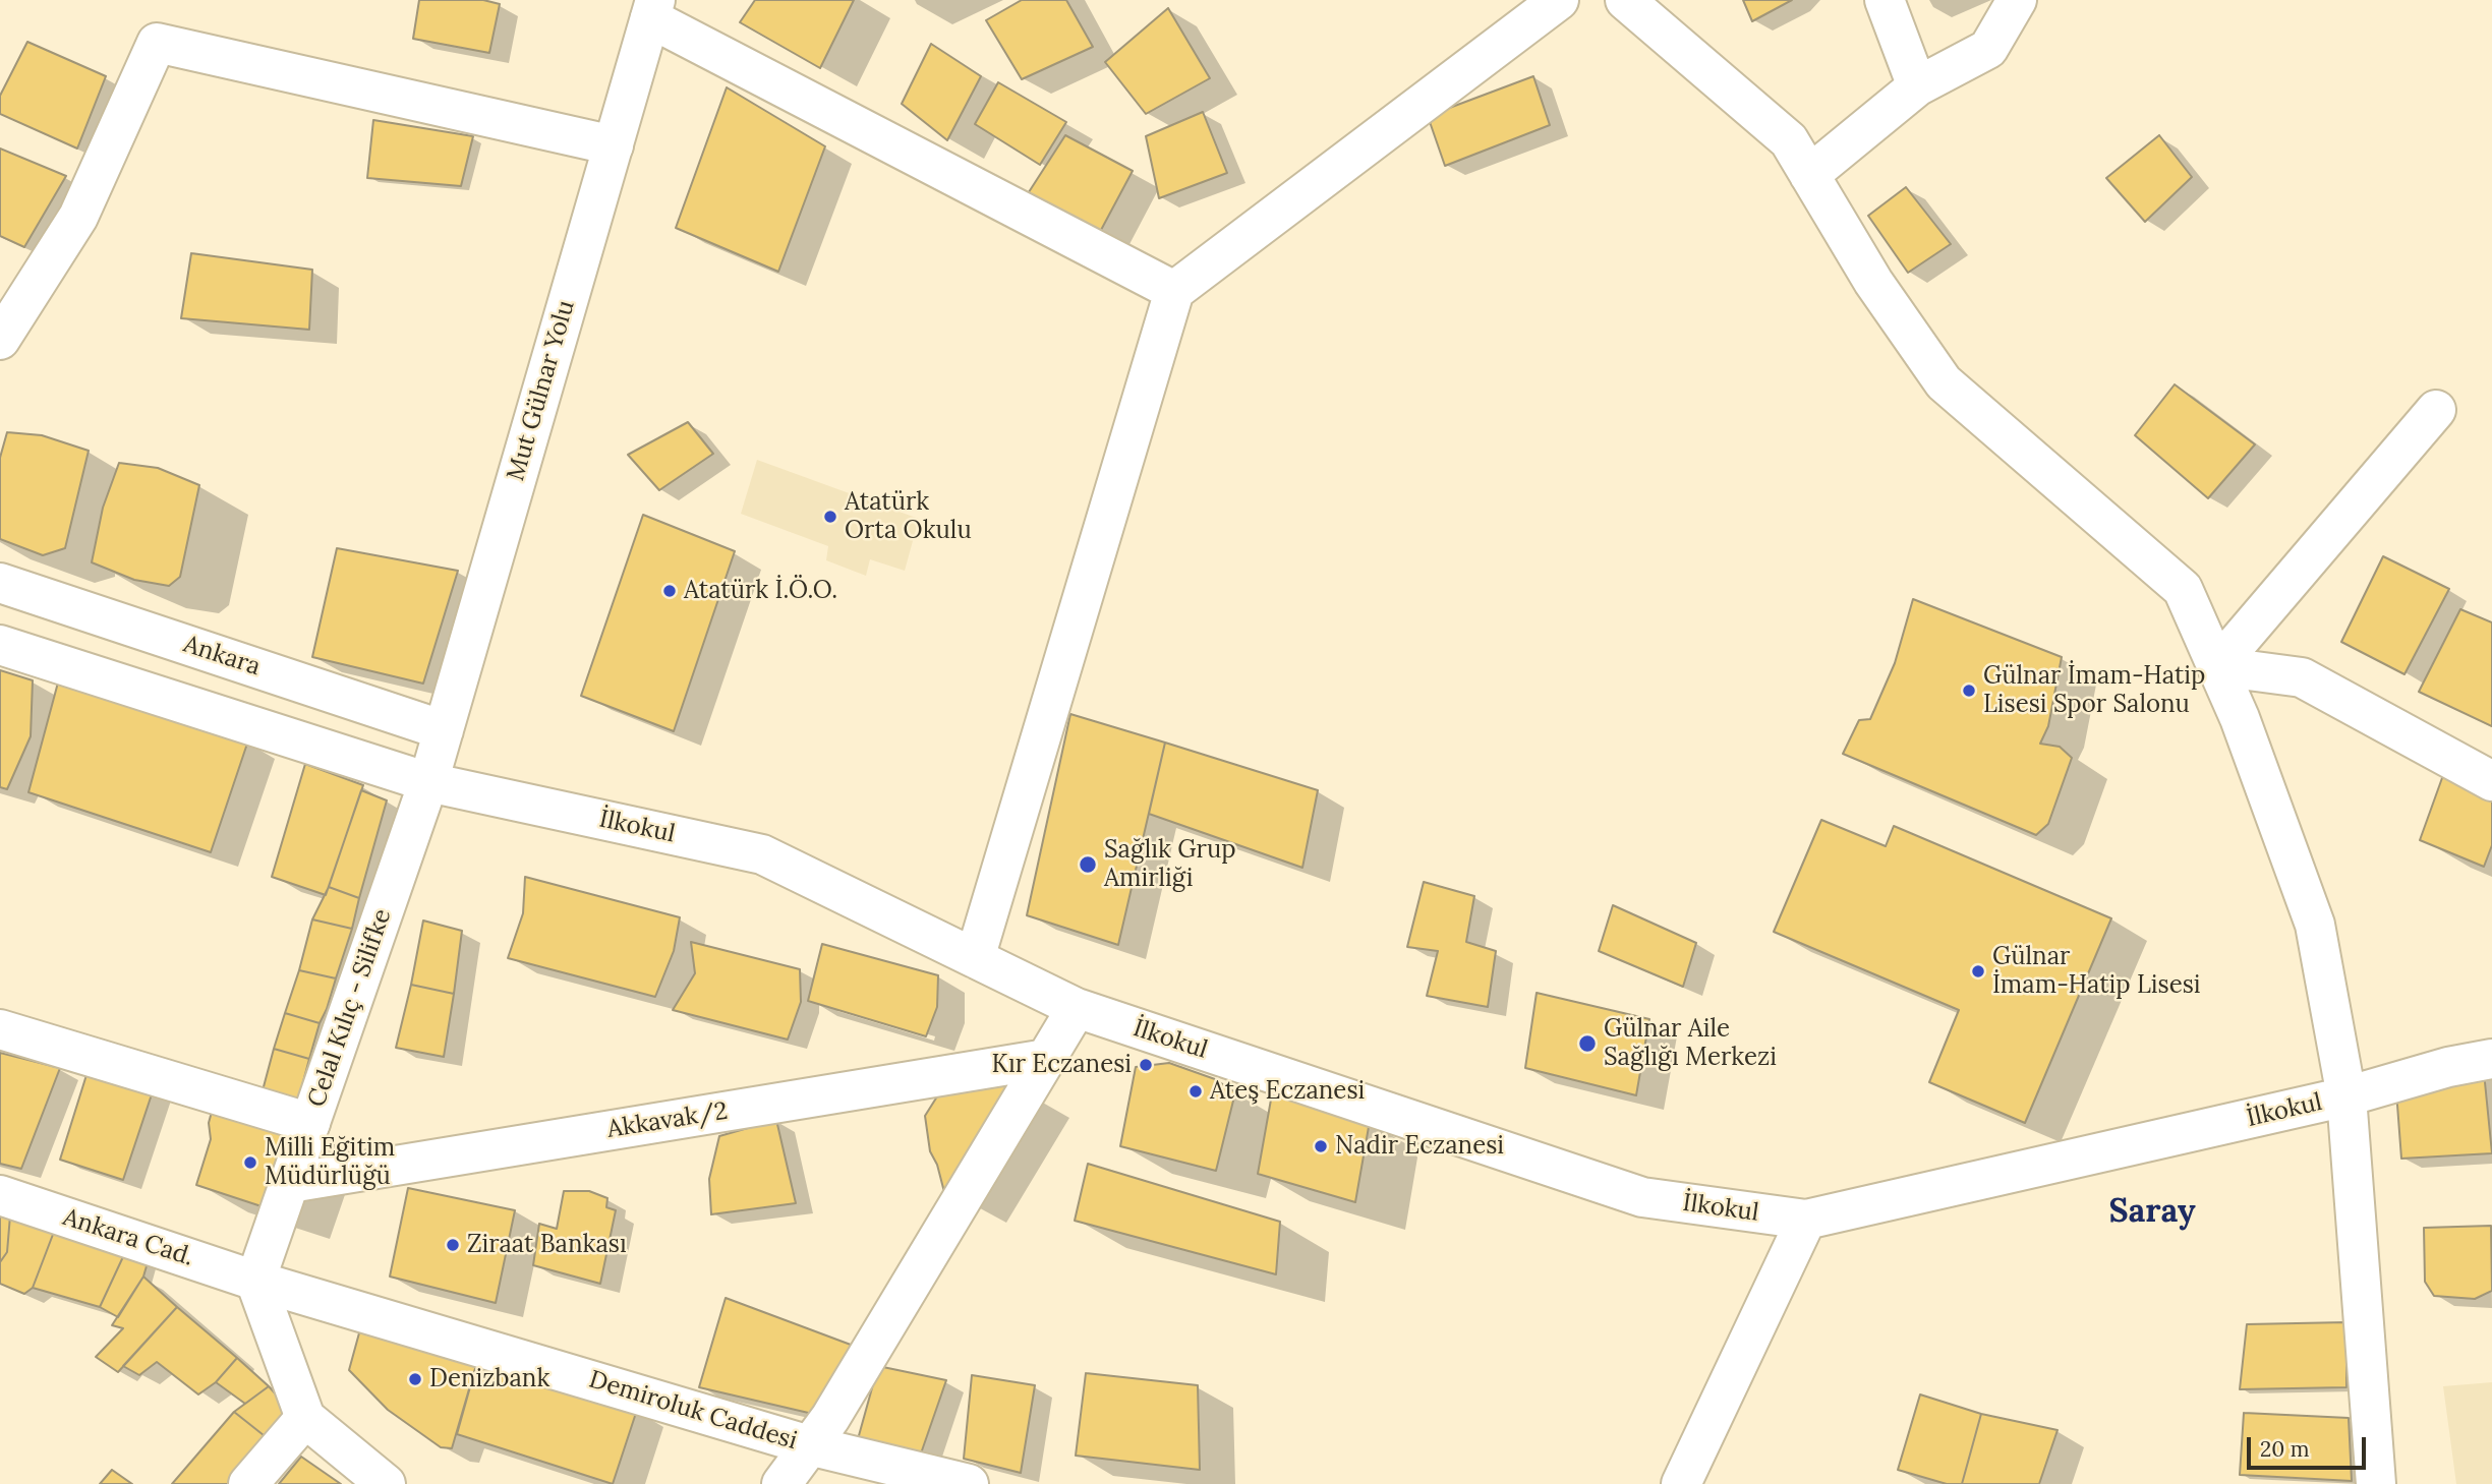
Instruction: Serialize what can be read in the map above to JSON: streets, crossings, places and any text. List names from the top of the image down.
{
  "streets": {
    "street": [
      "Mut Gülnar Yolu",
      "Ankara",
      "İlkokul",
      "Celal Kılıç - Silifke",
      "Akkavak/2",
      "Ankara Cad.",
      "Demiroluk Caddesi"
    ]
  },
  "crossings": [
    ["Mut Gülnar Yolu", "Ankara"],
    ["Mut Gülnar Yolu", "İlkokul"],
    ["Mut Gülnar Yolu", "Celal Kılıç - Silifke"],
    ["İlkokul", "Celal Kılıç - Silifke"],
    ["Celal Kılıç - Silifke", "Akkavak/2"],
    ["Celal Kılıç - Silifke", "Ankara Cad."],
    ["Celal Kılıç - Silifke", "Demiroluk Caddesi"],
    ["Ankara Cad.", "Demiroluk Caddesi"]
  ],
  "districts": ["Saray"],
  "places": [
    "Atatürk Orta Okulu",
    "Atatürk İ.Ö.O.",
    "Gülnar İmam-Hatip Lisesi Spor Salonu",
    "Sağlık Grup Amirliği",
    "Gülnar İmam-Hatip Lisesi",
    "Gülnar Aile Sağlığı Merkezi",
    "Kır Eczanesi",
    "Ateş Eczanesi",
    "Nadir Eczanesi",
    "Milli Eğitim Müdürlüğü",
    "Ziraat Bankası",
    "Denizbank"
  ],
  "scale_bar": "20 m"
}
